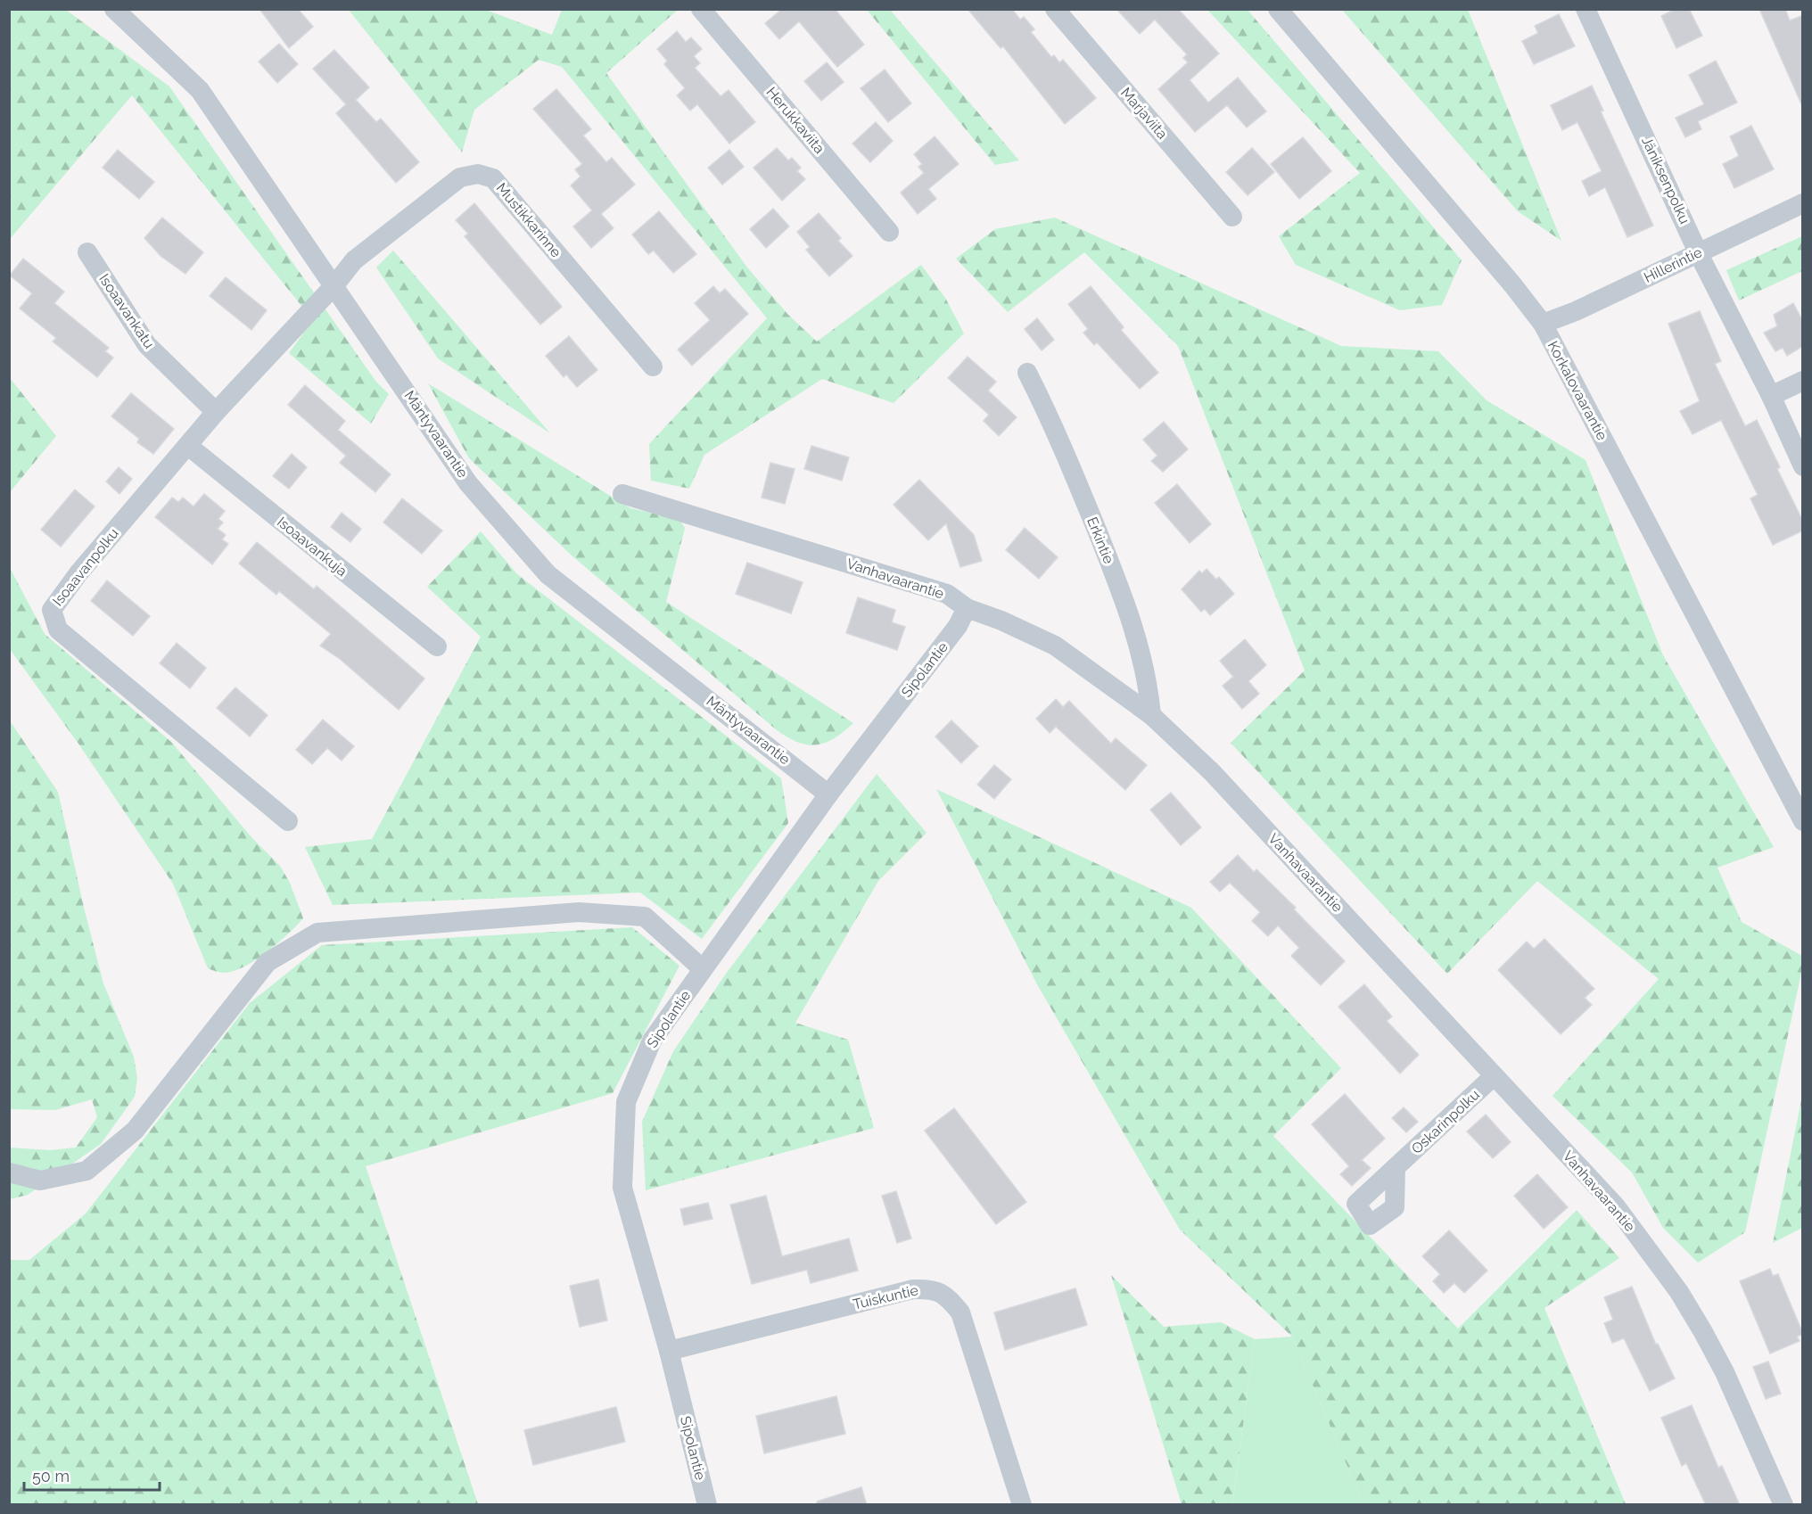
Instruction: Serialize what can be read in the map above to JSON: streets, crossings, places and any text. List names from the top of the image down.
{
  "streets": {
    "street": [
      "Marjaviita",
      "Herukkaviita",
      "Jäniksenpolku",
      "Mustikkarinne",
      "Hillerintie",
      "Isoaavankatu",
      "Korkalovaarantie",
      "Mäntyvaarantie",
      "Erkintie",
      "Isoaavankuja",
      "Isoaavanpolku",
      "Vanhavaarantie",
      "Sipolantie",
      "Oskarinpolku",
      "Tuiskuntie"
    ]
  },
  "crossings": [
    ["Jäniksenpolku", "Hillerintie"],
    ["Mustikkarinne", "Mäntyvaarantie"],
    ["Mustikkarinne", "Isoaavanpolku"],
    ["Hillerintie", "Korkalovaarantie"],
    ["Isoaavankatu", "Isoaavanpolku"],
    ["Mäntyvaarantie", "Isoaavanpolku"],
    ["Mäntyvaarantie", "Sipolantie"],
    ["Erkintie", "Vanhavaarantie"],
    ["Isoaavankuja", "Isoaavanpolku"],
    ["Vanhavaarantie", "Sipolantie"],
    ["Vanhavaarantie", "Oskarinpolku"],
    ["Sipolantie", "Tuiskuntie"]
  ],
  "scale_bar": "50 m"
}
